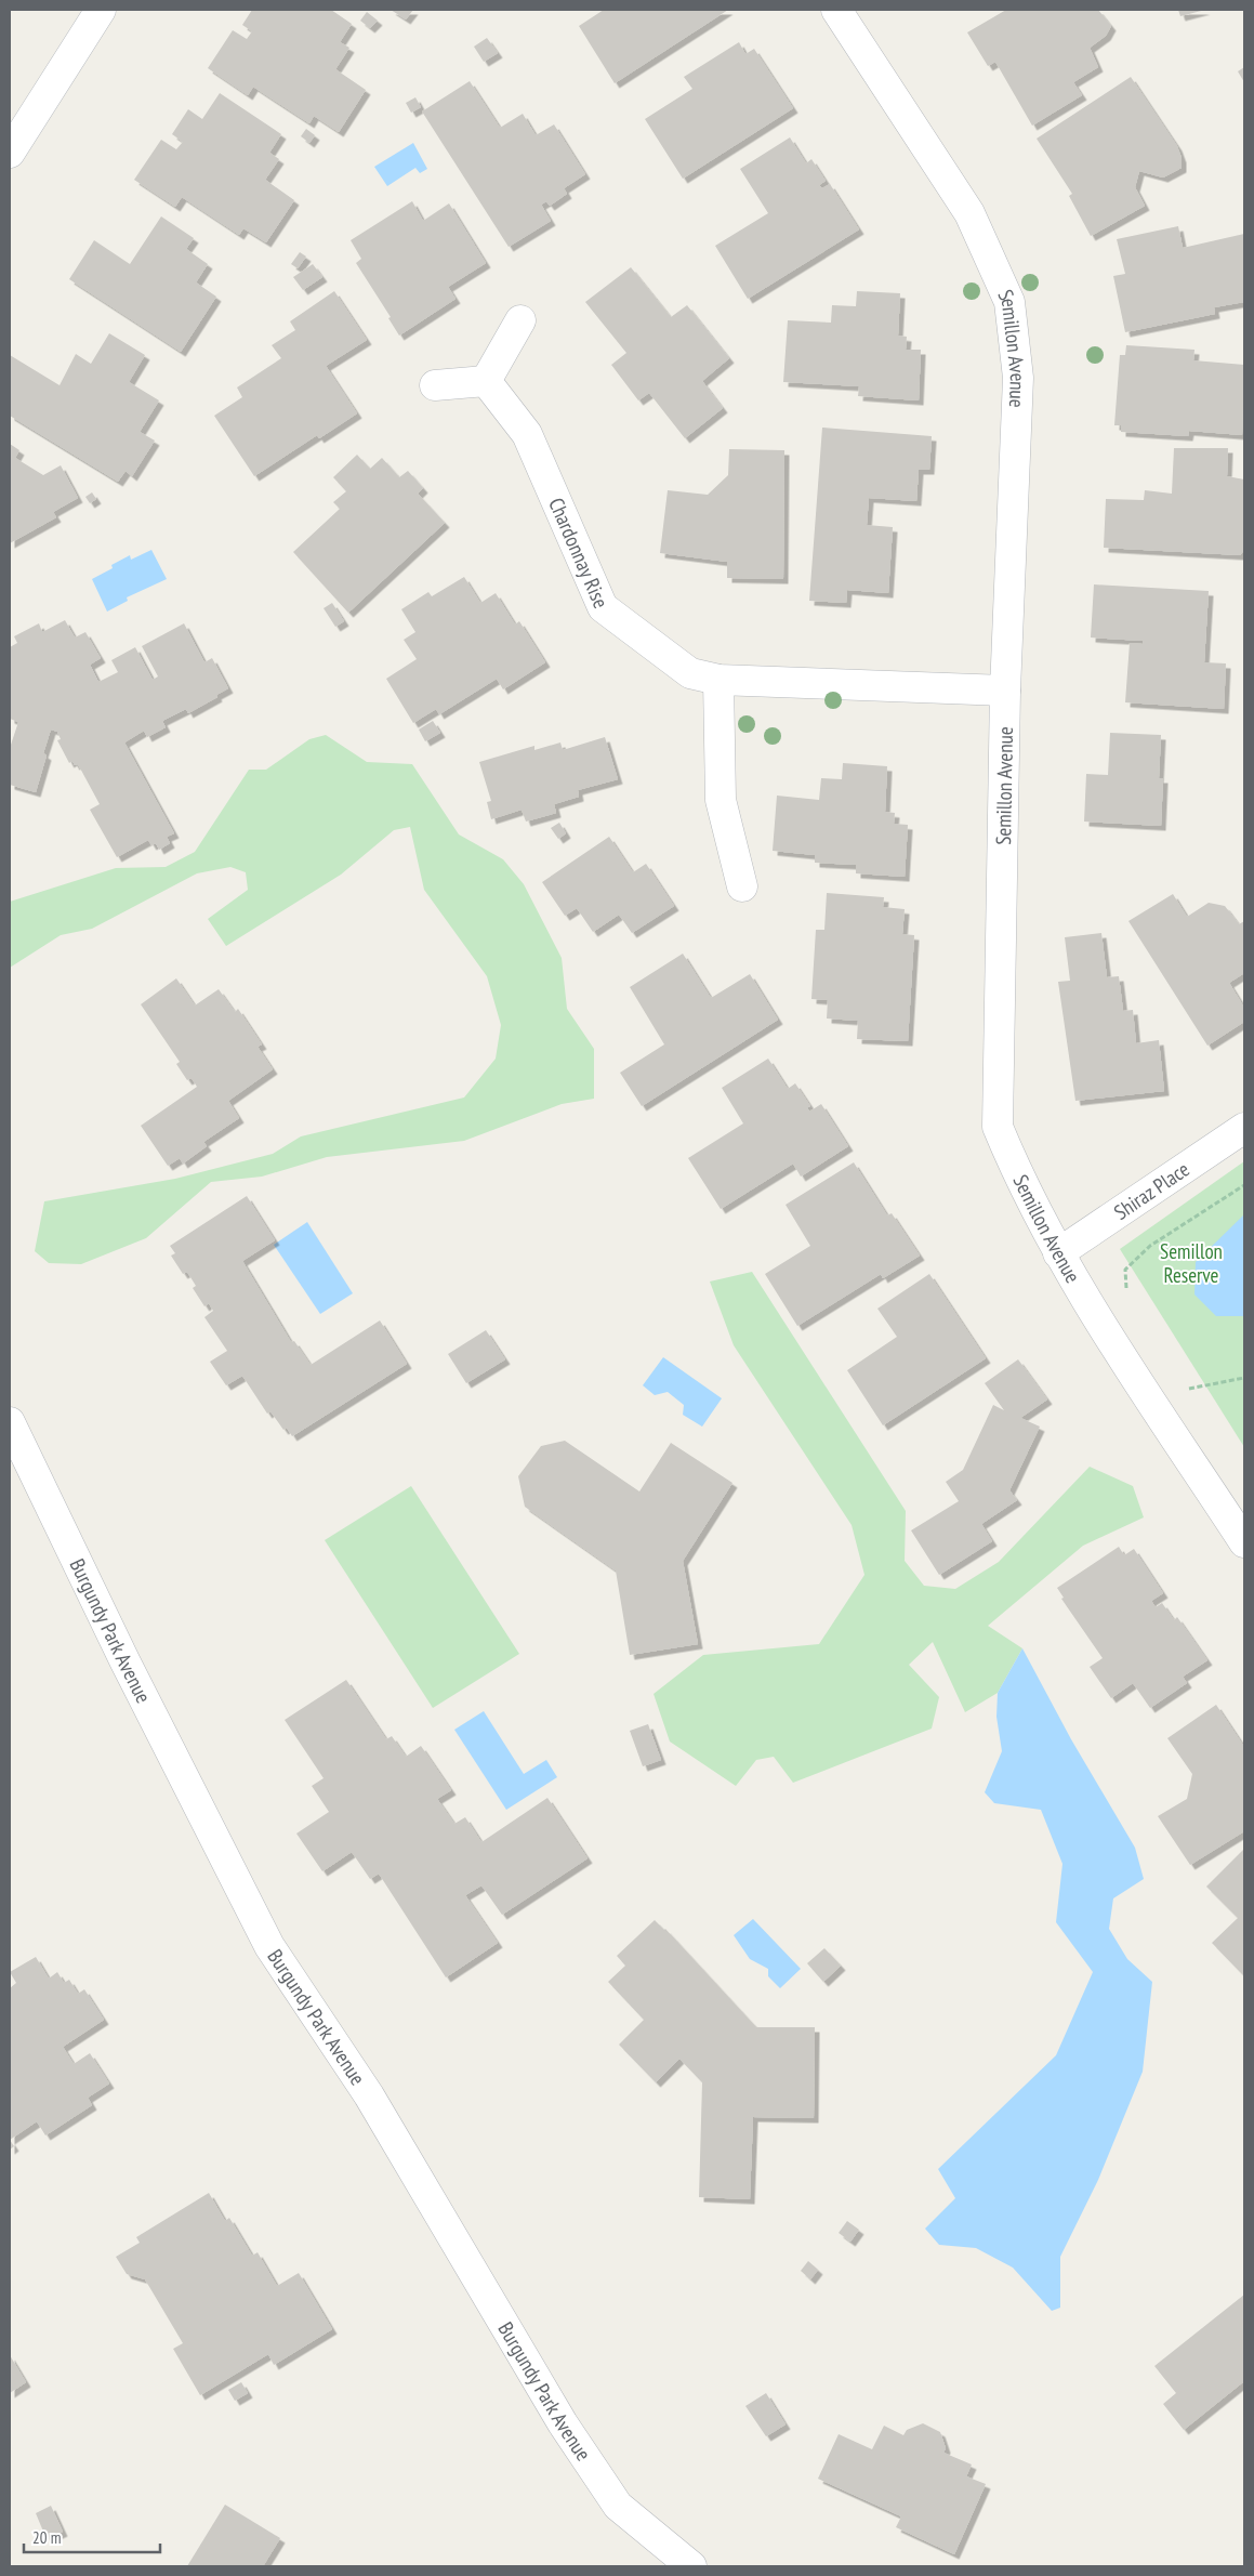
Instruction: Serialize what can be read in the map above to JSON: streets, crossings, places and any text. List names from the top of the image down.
{
  "streets": {
    "street": [
      "Semillon Avenue",
      "Chardonnay Rise",
      "Shiraz Place",
      "Burgundy Park Avenue"
    ]
  },
  "crossings": [
    ["Semillon Avenue", "Chardonnay Rise"],
    ["Semillon Avenue", "Shiraz Place"]
  ],
  "parks": ["Semillon Reserve"],
  "scale_bar": "20 m"
}
